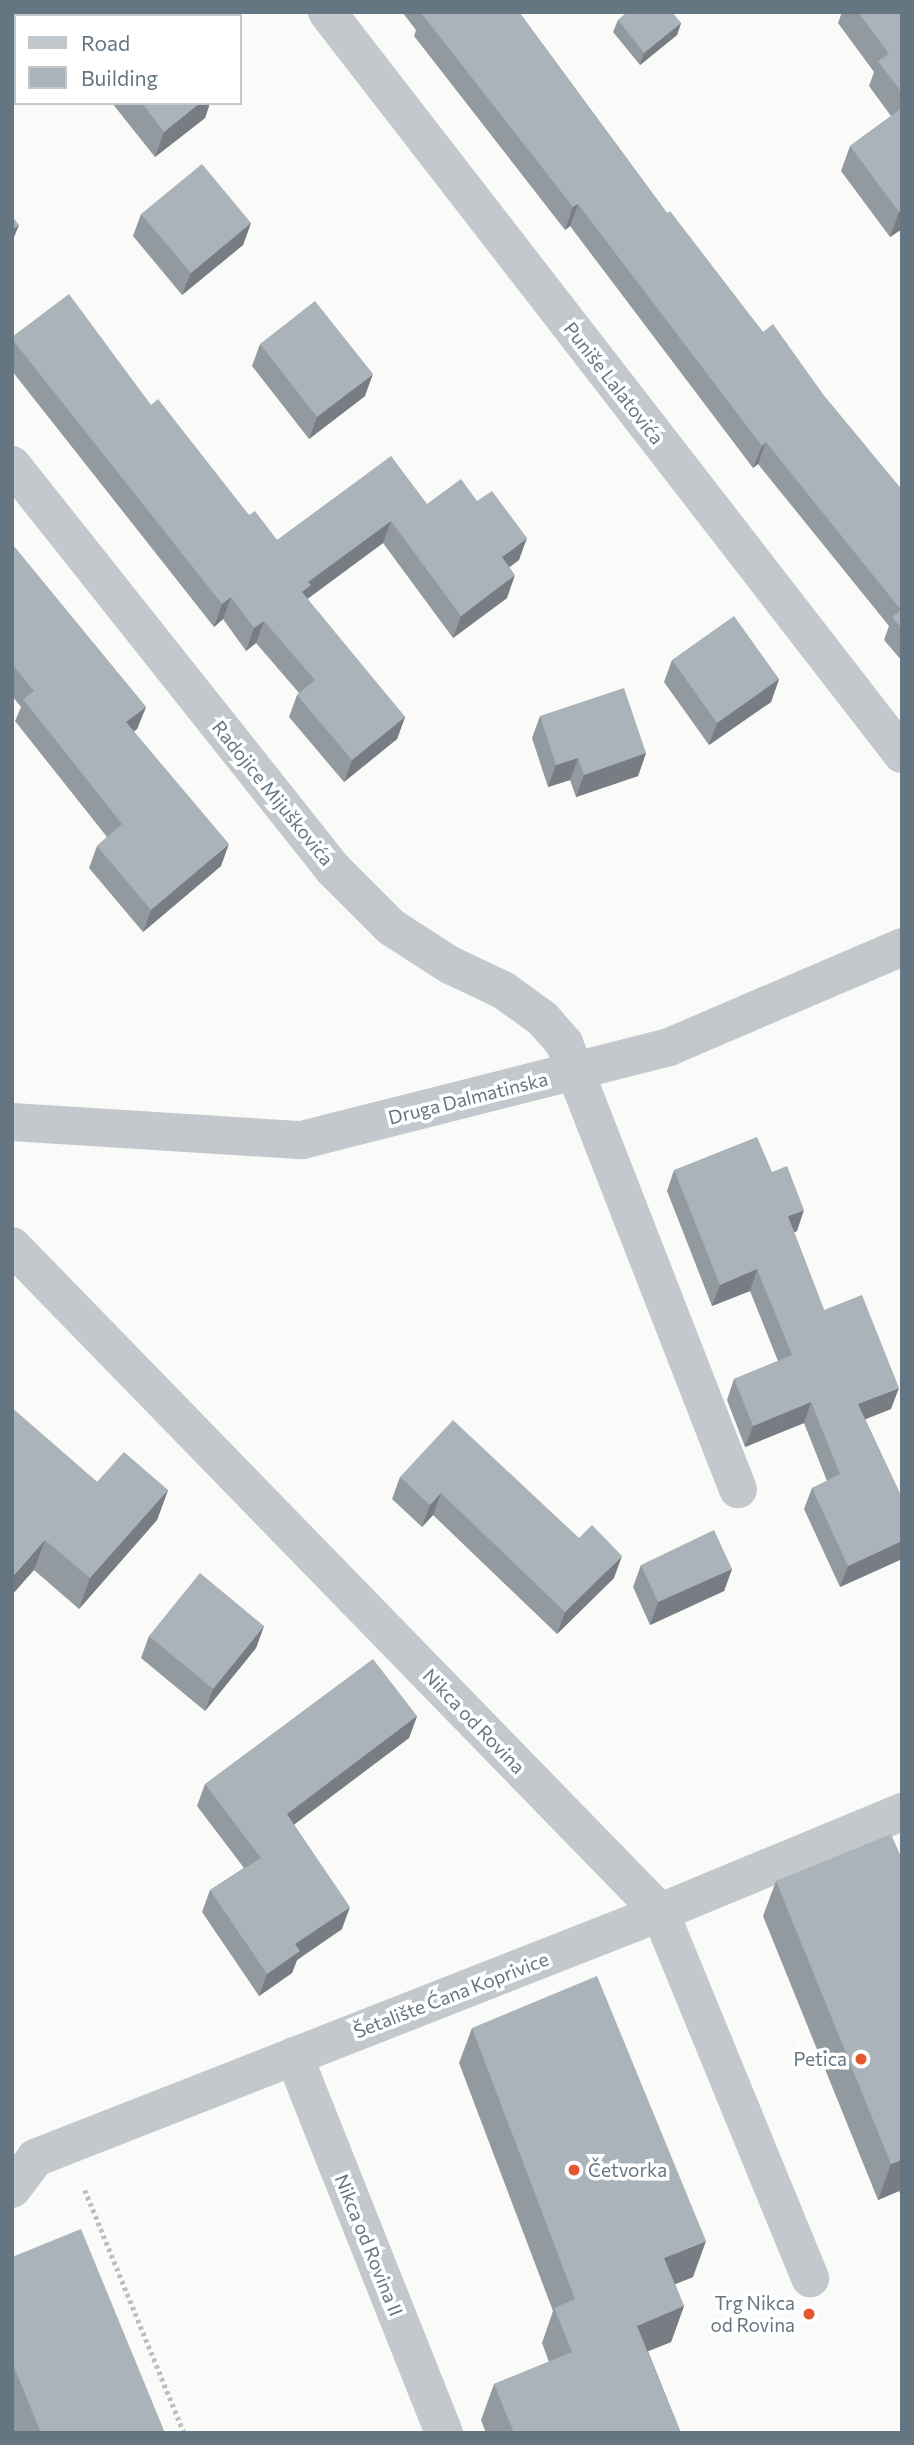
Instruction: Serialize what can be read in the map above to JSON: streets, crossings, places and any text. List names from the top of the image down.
{
  "streets": {
    "street": [
      "Puniše Lalatovića",
      "Radojice Mijuškovića",
      "Druga Dalmatinska",
      "Nikca od Rovina",
      "Šetalište Ćana Koprivice",
      "Nikca od Rovina II"
    ]
  },
  "crossings": [
    ["Radojice Mijuškovića", "Druga Dalmatinska"],
    ["Nikca od Rovina", "Šetalište Ćana Koprivice"],
    ["Šetalište Ćana Koprivice", "Nikca od Rovina II"]
  ],
  "places": ["Petica", "Četvorka", "Trg Nikca od Rovina"],
  "legend": ["Road", "Building"]
}
